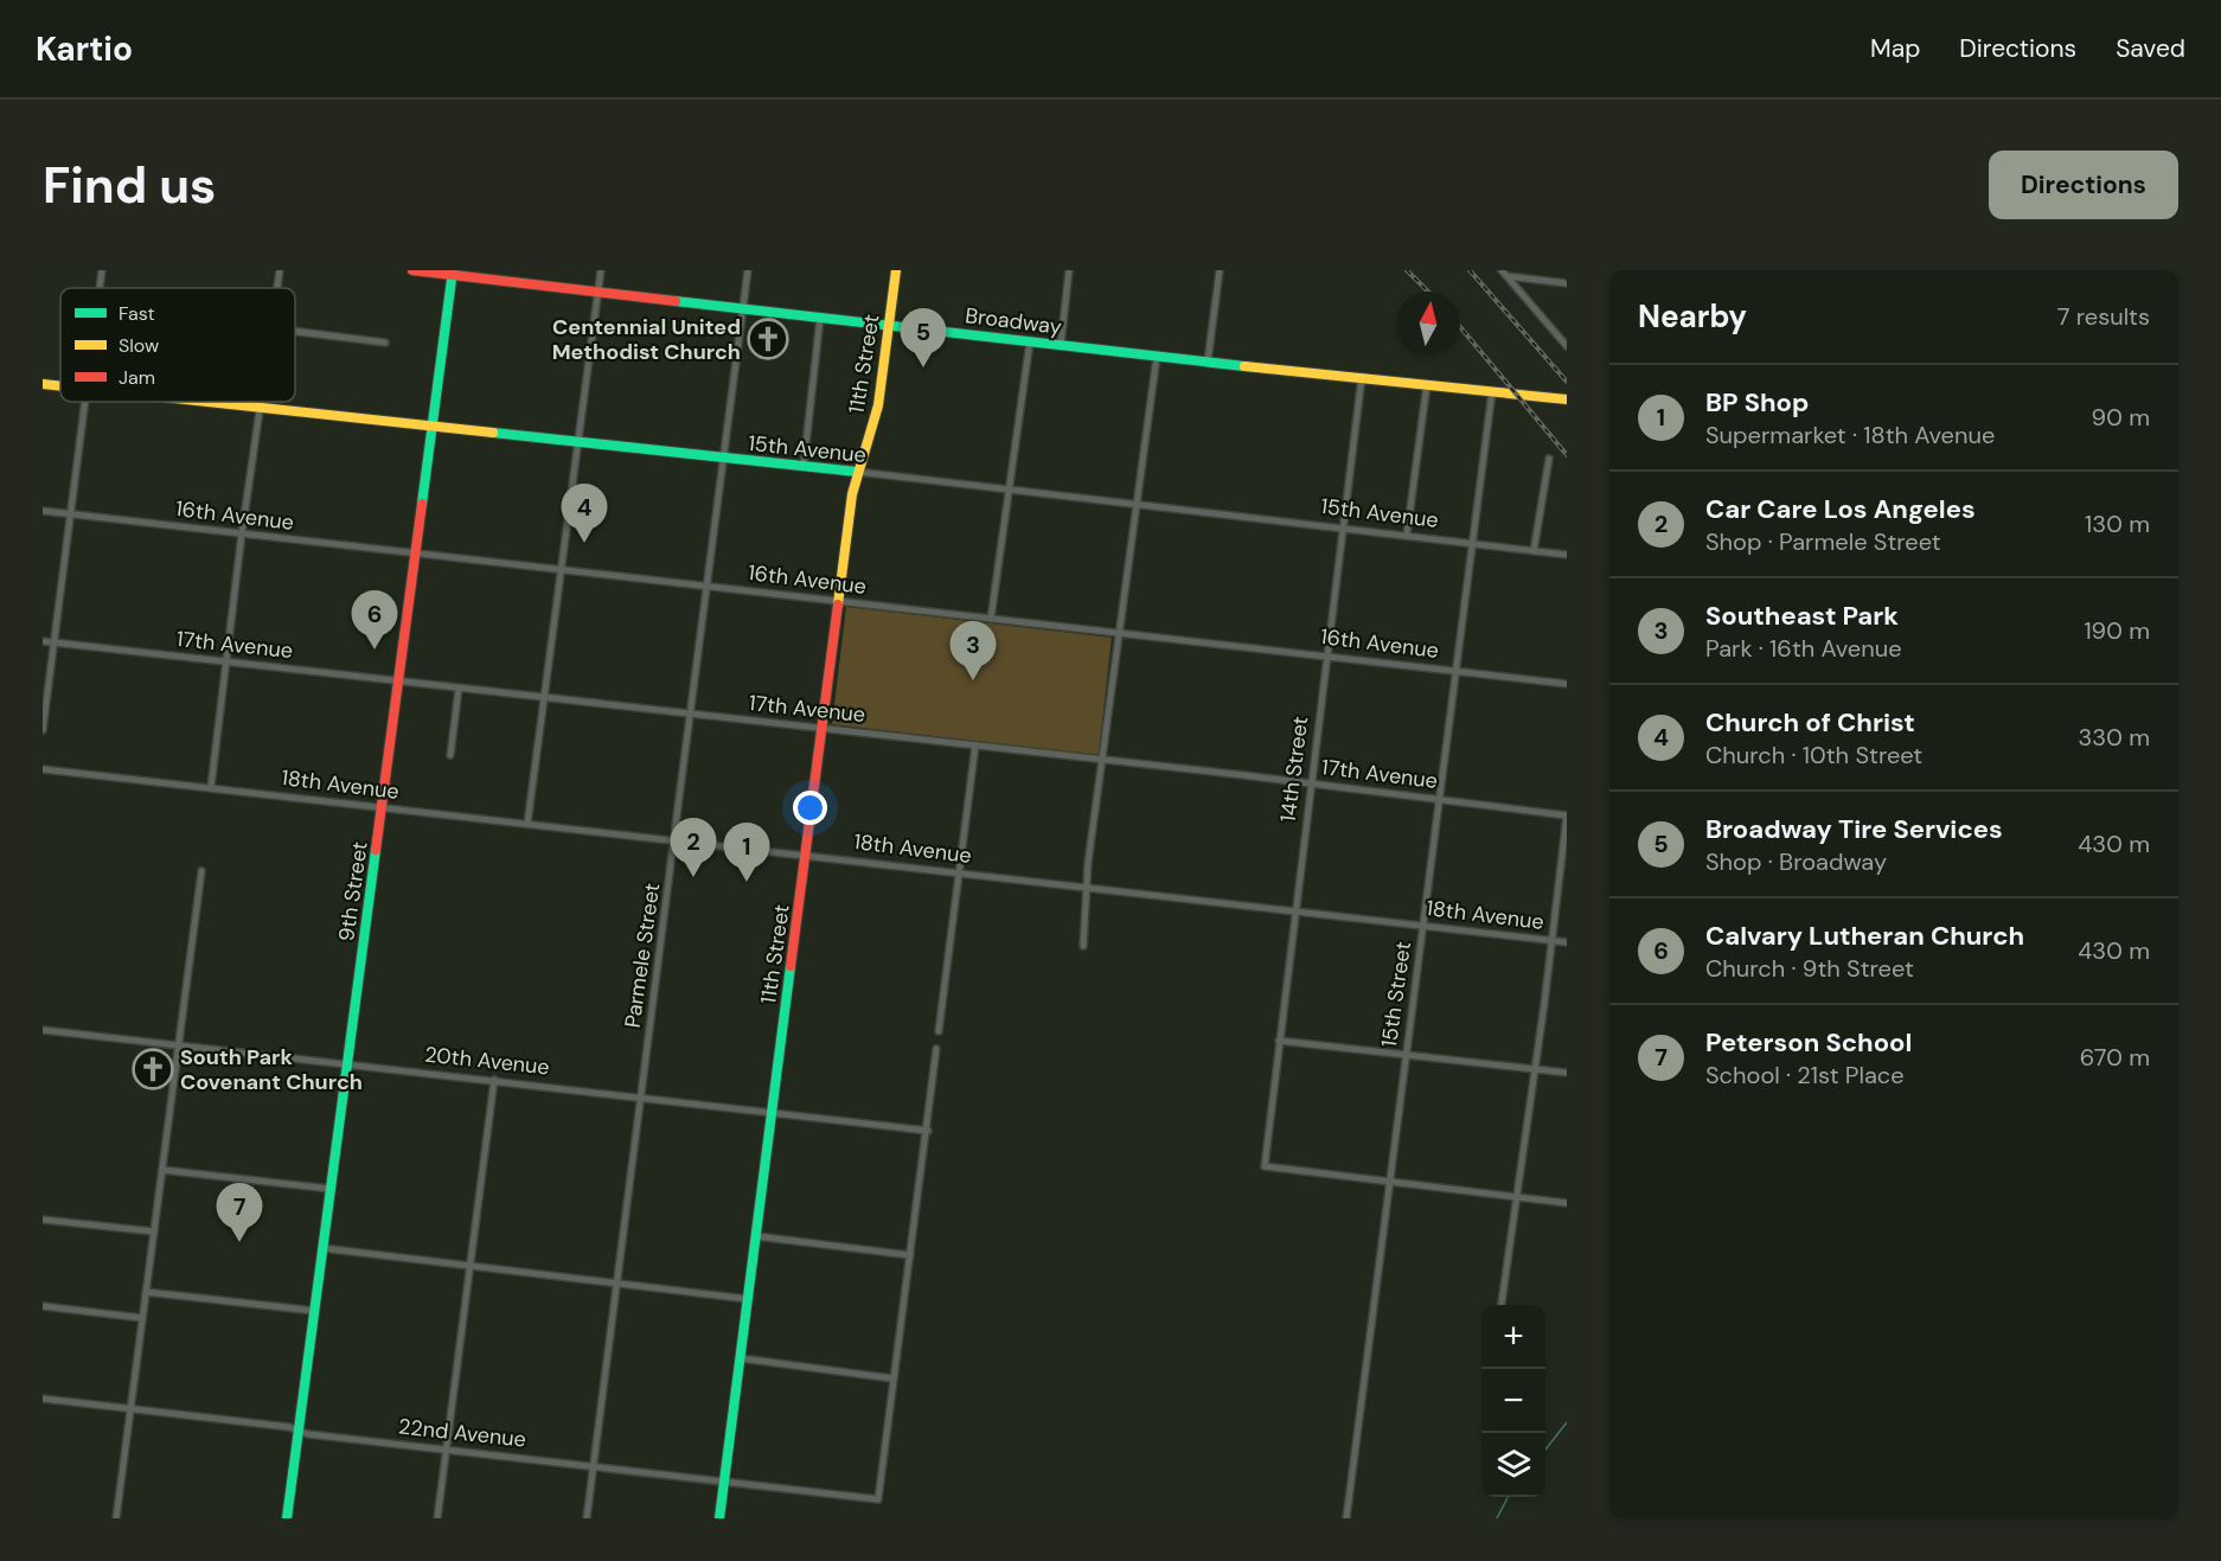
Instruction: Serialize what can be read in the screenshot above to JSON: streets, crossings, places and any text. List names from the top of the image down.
{
  "streets": {
    "main road": [
      "Broadway",
      "11th Street",
      "15th Avenue",
      "9th Street"
    ],
    "street": [
      "16th Avenue",
      "17th Avenue",
      "14th Street",
      "18th Avenue",
      "Parmele Street",
      "15th Street",
      "20th Avenue",
      "22nd Avenue"
    ]
  },
  "crossings": [
    ["Broadway", "11th Street"],
    ["Broadway", "14th Street"],
    ["Broadway", "9th Street"],
    ["Broadway", "Parmele Street"],
    ["Broadway", "15th Street"],
    ["11th Street", "15th Avenue"],
    ["11th Street", "16th Avenue"],
    ["11th Street", "17th Avenue"],
    ["11th Street", "18th Avenue"],
    ["11th Street", "20th Avenue"],
    ["11th Street", "22nd Avenue"],
    ["15th Avenue", "14th Street"],
    ["15th Avenue", "9th Street"],
    ["15th Avenue", "Parmele Street"],
    ["15th Avenue", "15th Street"],
    ["16th Avenue", "14th Street"],
    ["16th Avenue", "9th Street"],
    ["16th Avenue", "Parmele Street"],
    ["16th Avenue", "15th Street"],
    ["17th Avenue", "14th Street"],
    ["17th Avenue", "9th Street"],
    ["17th Avenue", "Parmele Street"],
    ["17th Avenue", "15th Street"],
    ["14th Street", "18th Avenue"],
    ["14th Street", "15th Street"],
    ["18th Avenue", "9th Street"],
    ["18th Avenue", "Parmele Street"],
    ["18th Avenue", "15th Street"],
    ["9th Street", "20th Avenue"],
    ["9th Street", "22nd Avenue"],
    ["Parmele Street", "20th Avenue"],
    ["Parmele Street", "22nd Avenue"]
  ],
  "places": {
    "church": ["Centennial United Methodist Church", "South Park Covenant Church"]
  },
  "legend": ["Fast", "Slow", "Jam"],
  "north": "top",
  "page": {
    "header": "Kartio",
    "nav": ["Map", "Directions", "Saved"],
    "buttons": "Directions",
    "title": "Find us",
    "heading": ["Nearby", "7 results"],
    "pins": [
      "5",
      "4",
      "6",
      "3",
      "2",
      "1",
      "7"
    ],
    "list": [
      {
        "mark": "1",
        "name": "BP Shop",
        "note": "Supermarket · 18th Avenue",
        "value": "90 m"
      },
      {
        "mark": "2",
        "name": "Car Care Los Angeles",
        "note": "Shop · Parmele Street",
        "value": "130 m"
      },
      {
        "mark": "3",
        "name": "Southeast Park",
        "note": "Park · 16th Avenue",
        "value": "190 m"
      },
      {
        "mark": "4",
        "name": "Church of Christ",
        "note": "Church · 10th Street",
        "value": "330 m"
      },
      {
        "mark": "5",
        "name": "Broadway Tire Services",
        "note": "Shop · Broadway",
        "value": "430 m"
      },
      {
        "mark": "6",
        "name": "Calvary Lutheran Church",
        "note": "Church · 9th Street",
        "value": "430 m"
      },
      {
        "mark": "7",
        "name": "Peterson School",
        "note": "School · 21st Place",
        "value": "670 m"
      }
    ],
    "map_buttons": ["+", "−"]
  }
}
